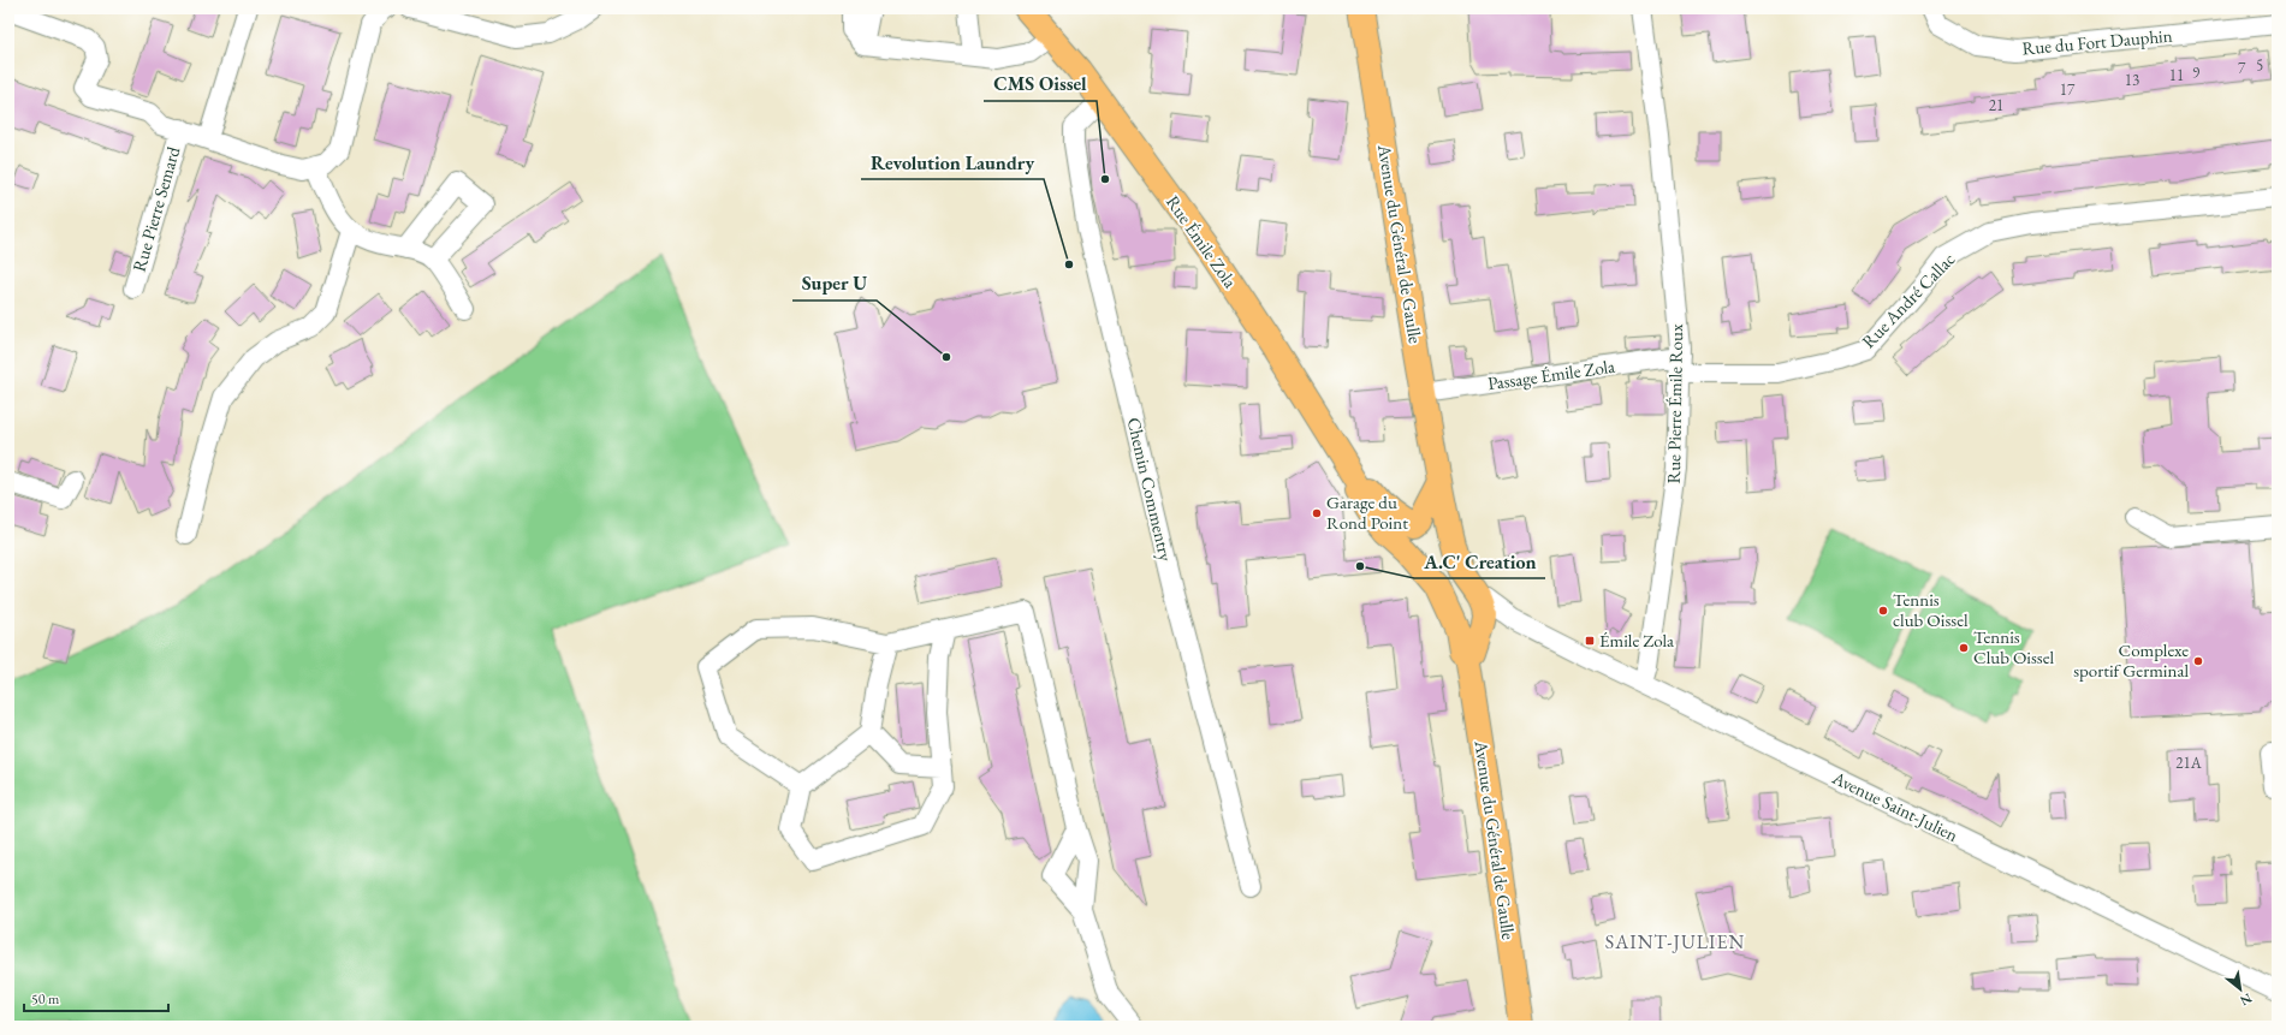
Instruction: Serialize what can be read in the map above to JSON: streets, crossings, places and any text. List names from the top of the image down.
{
  "streets": {
    "main road": ["Rue Émile Zola", "Avenue du Général de Gaulle"],
    "street": [
      "Rue du Fort Dauphin",
      "Rue Pierre Semard",
      "Rue André Callac",
      "Passage Émile Zola",
      "Rue Pierre Émile Roux",
      "Chemin Commentry",
      "Avenue Saint-Julien"
    ]
  },
  "crossings": [
    ["Rue Émile Zola", "Avenue du Général de Gaulle"],
    ["Rue Émile Zola", "Chemin Commentry"],
    ["Avenue du Général de Gaulle", "Passage Émile Zola"],
    ["Avenue du Général de Gaulle", "Avenue Saint-Julien"],
    ["Rue André Callac", "Passage Émile Zola"],
    ["Rue André Callac", "Rue Pierre Émile Roux"],
    ["Passage Émile Zola", "Rue Pierre Émile Roux"],
    ["Rue Pierre Émile Roux", "Avenue Saint-Julien"]
  ],
  "districts": ["SAINT-JULIEN"],
  "places": {
    "other": [
      "CMS Oissel",
      "Revolution Laundry",
      "Super U",
      "Garage du Rond Point",
      "A.C' Creation",
      "Tennis club Oissel",
      "Tennis Club Oissel",
      "Complexe sportif Germinal"
    ],
    "transit": ["Émile Zola"]
  },
  "house_numbers": [
    "5",
    "7",
    "9",
    "11",
    "13",
    "17",
    "21",
    "21A"
  ],
  "scale_bar": "50 m",
  "north": "bottom right"
}
